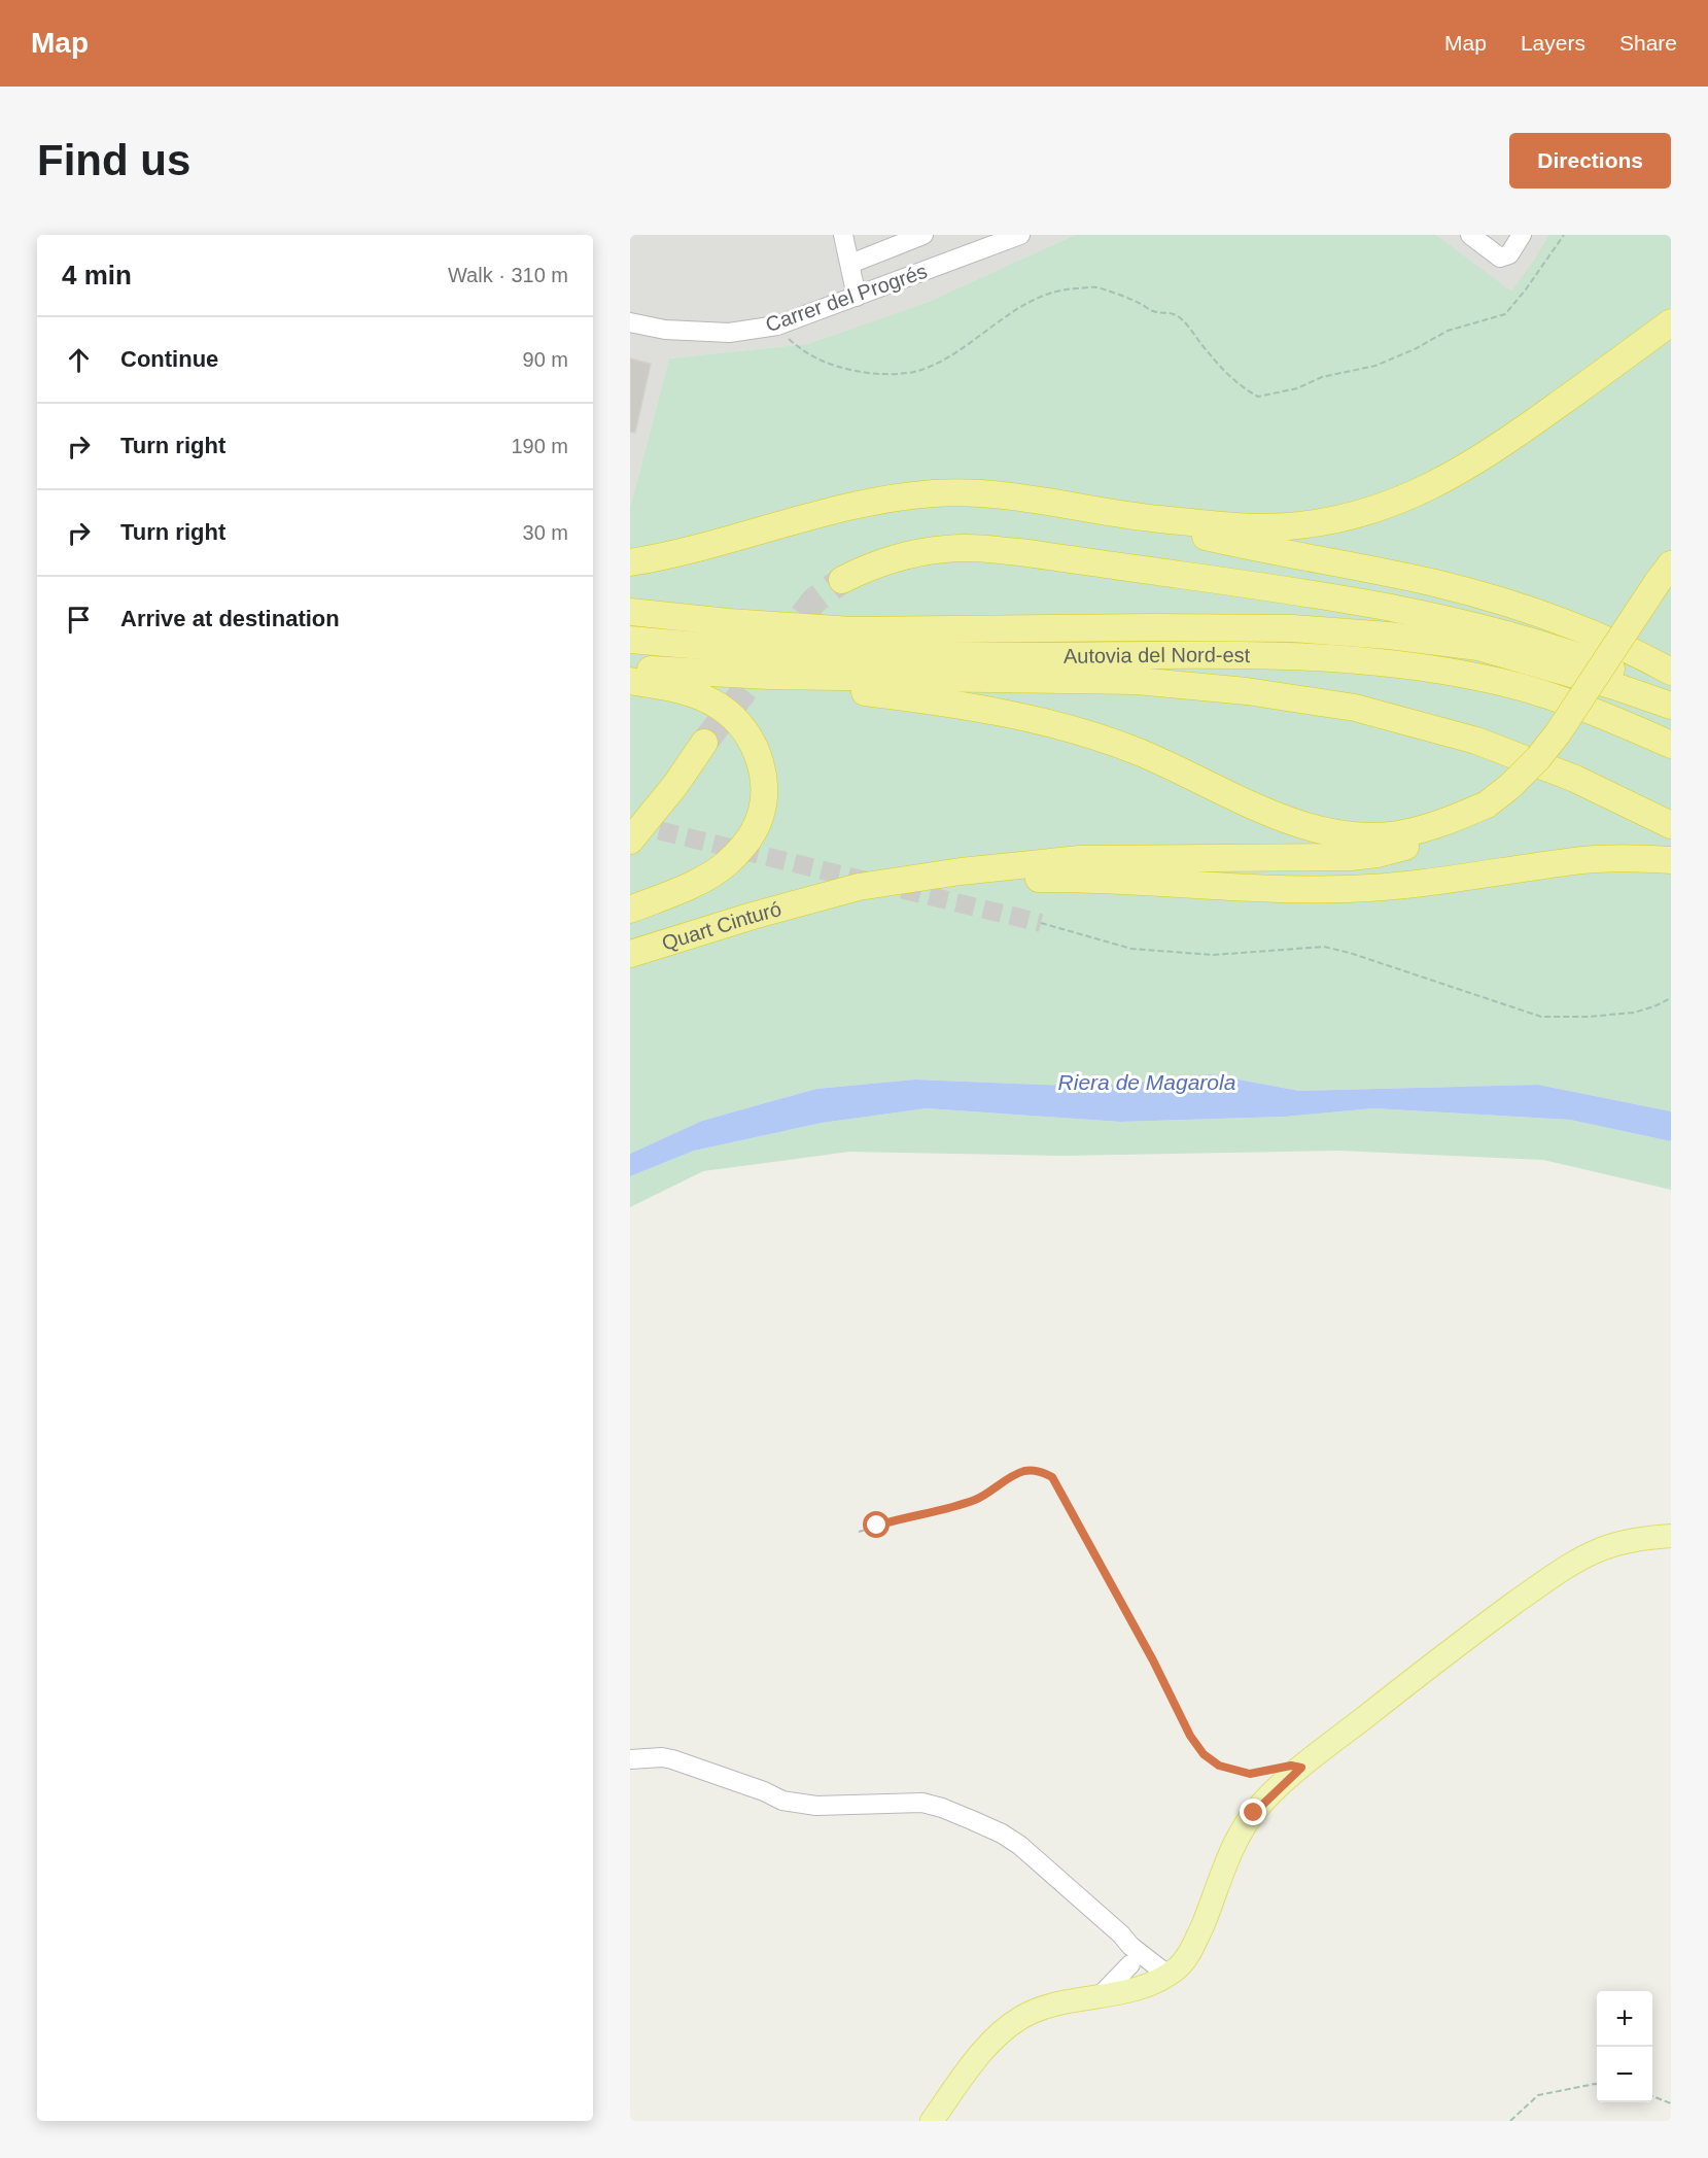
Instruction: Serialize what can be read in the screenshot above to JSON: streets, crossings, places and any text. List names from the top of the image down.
{
  "streets": {
    "highway": ["Autovia del Nord-est", "Quart Cinturó"],
    "street": ["Carrer del Progrés"]
  },
  "water": ["Riera de Magarola"],
  "page": {
    "header": "Map",
    "nav": ["Map", "Layers", "Share"],
    "buttons": "Directions",
    "title": "Find us",
    "heading": ["4 min", "Walk · 310 m"],
    "list": [
      ["Continue", "90 m"],
      ["Turn right", "190 m"],
      ["Turn right", "30 m"],
      "Arrive at destination"
    ],
    "map_buttons": ["+", "−"]
  }
}
